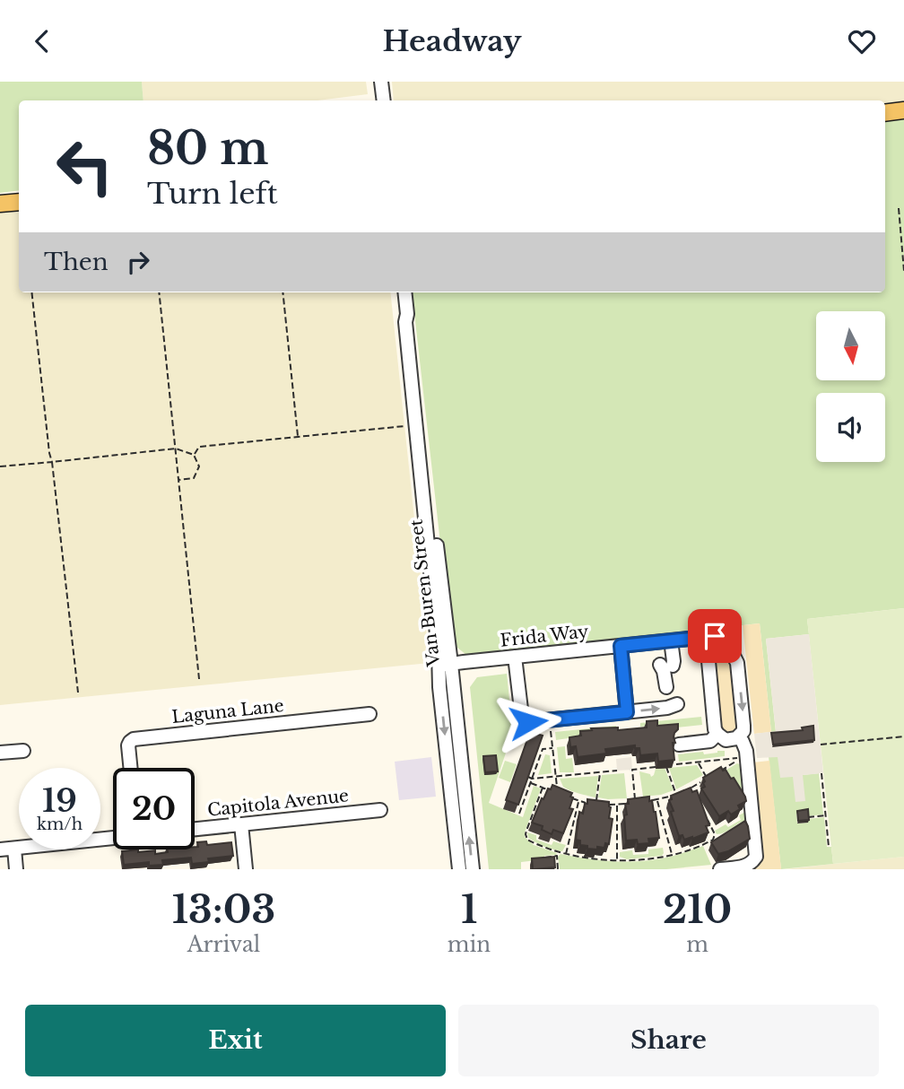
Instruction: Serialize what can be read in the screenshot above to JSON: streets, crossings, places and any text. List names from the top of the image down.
{
  "streets": {
    "street": [
      "Van Buren Street",
      "Frida Way",
      "Laguna Lane",
      "Capitola Avenue"
    ]
  },
  "crossings": [
    ["Van Buren Street", "Frida Way"]
  ],
  "north": "bottom",
  "page": {
    "header": "Headway",
    "turn": ["80 m", "Turn left"],
    "then": "Then",
    "speed": "19 km/h",
    "limit": "20",
    "eta": [
      "13:03",
      "Arrival",
      "1",
      "min",
      "210",
      "m"
    ],
    "buttons": ["Exit", "Share"]
  }
}
